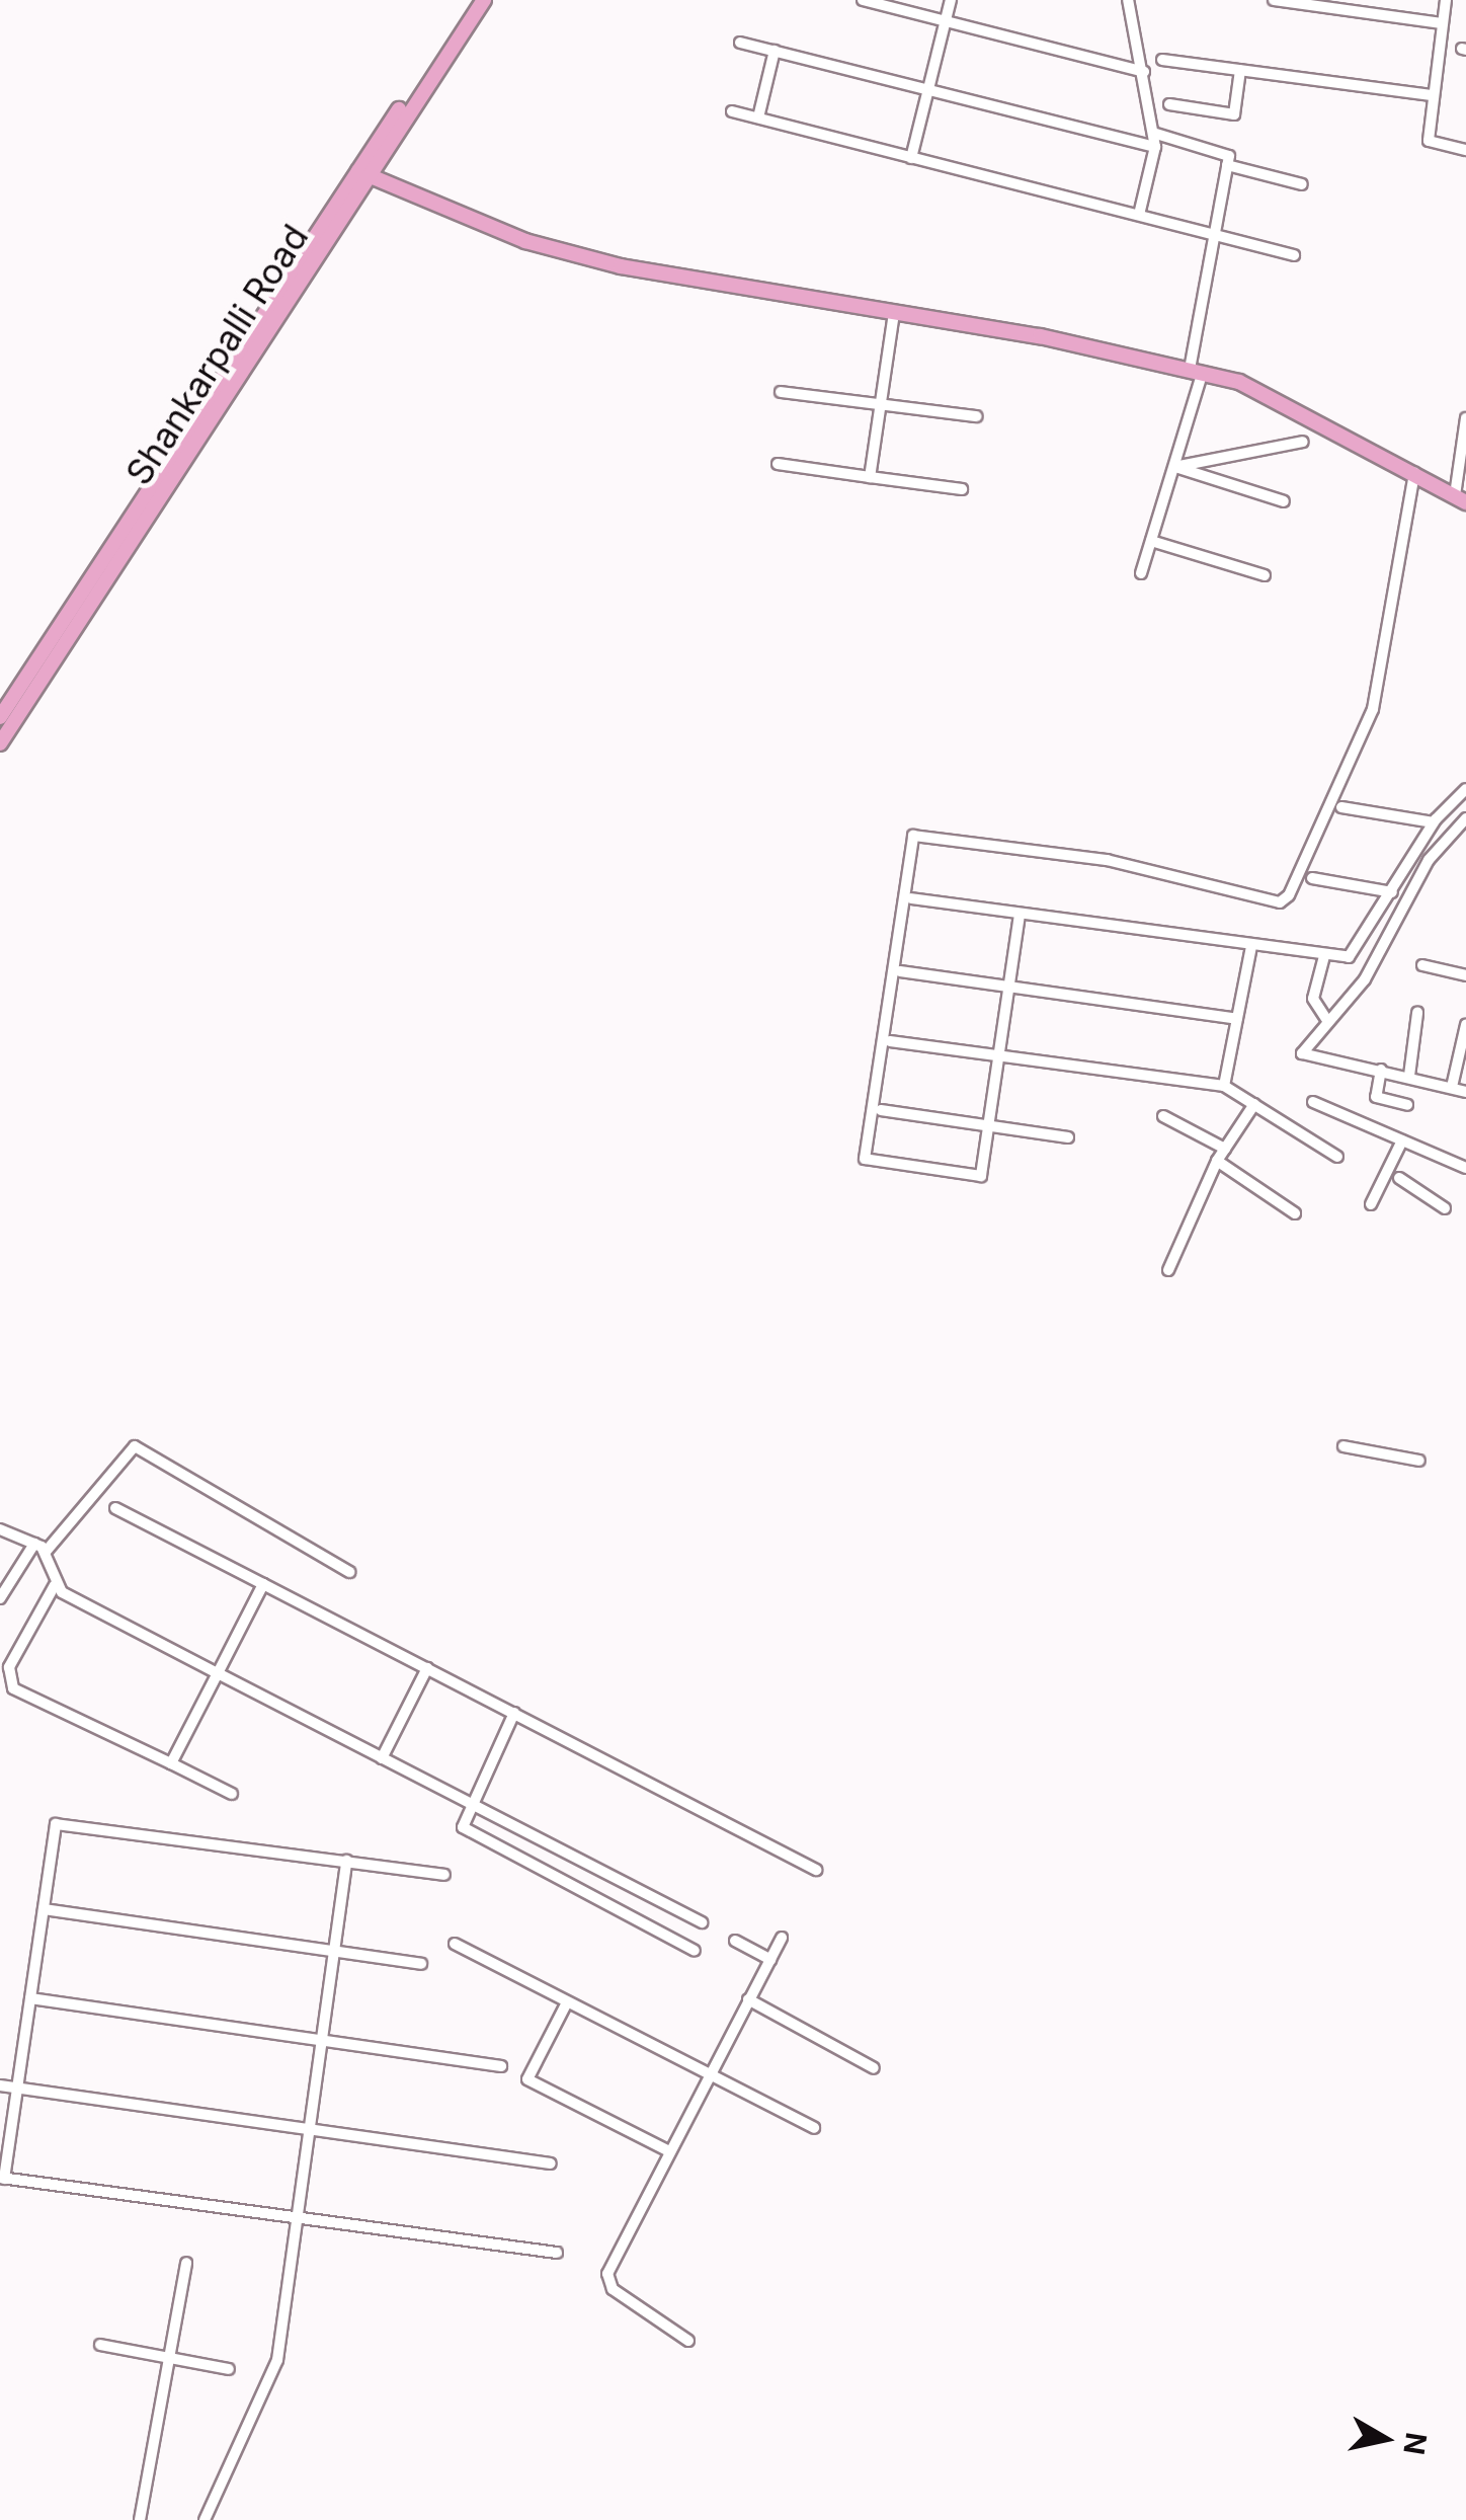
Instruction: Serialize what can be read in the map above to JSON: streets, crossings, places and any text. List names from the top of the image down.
{
  "streets": {
    "main road": ["Shankarpalli Road"]
  },
  "north": "right"
}
